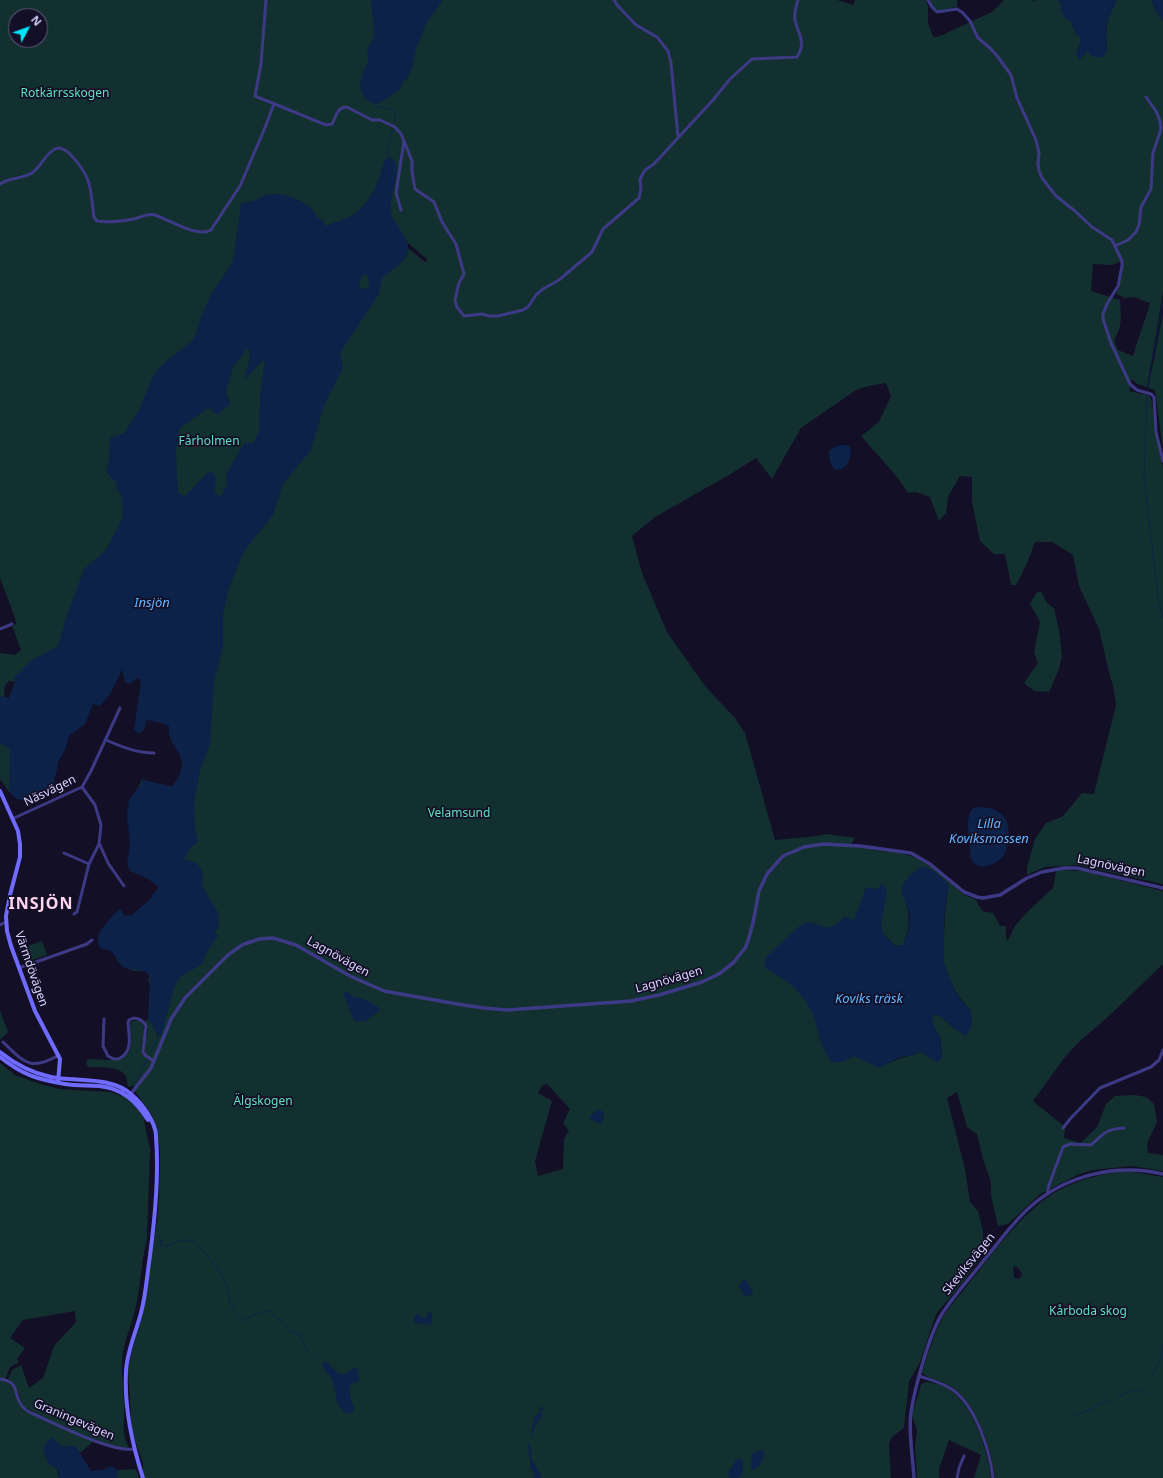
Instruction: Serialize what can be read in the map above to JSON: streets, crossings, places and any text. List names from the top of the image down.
{
  "streets": {
    "main road": ["Värmdövägen"],
    "street": [
      "Näsvägen",
      "Lagnövägen",
      "Skeviksvägen",
      "Graningevägen"
    ]
  },
  "crossings": [
    ["Näsvägen", "Värmdövägen"]
  ],
  "districts": ["INSJÖN"],
  "water": ["Insjön", "Lilla Koviksmossen", "Koviks träsk"],
  "parks": [
    "Rotkärrsskogen",
    "Fårholmen",
    "Velamsund",
    "Älgskogen",
    "Kårboda skog"
  ],
  "north": "top right"
}
